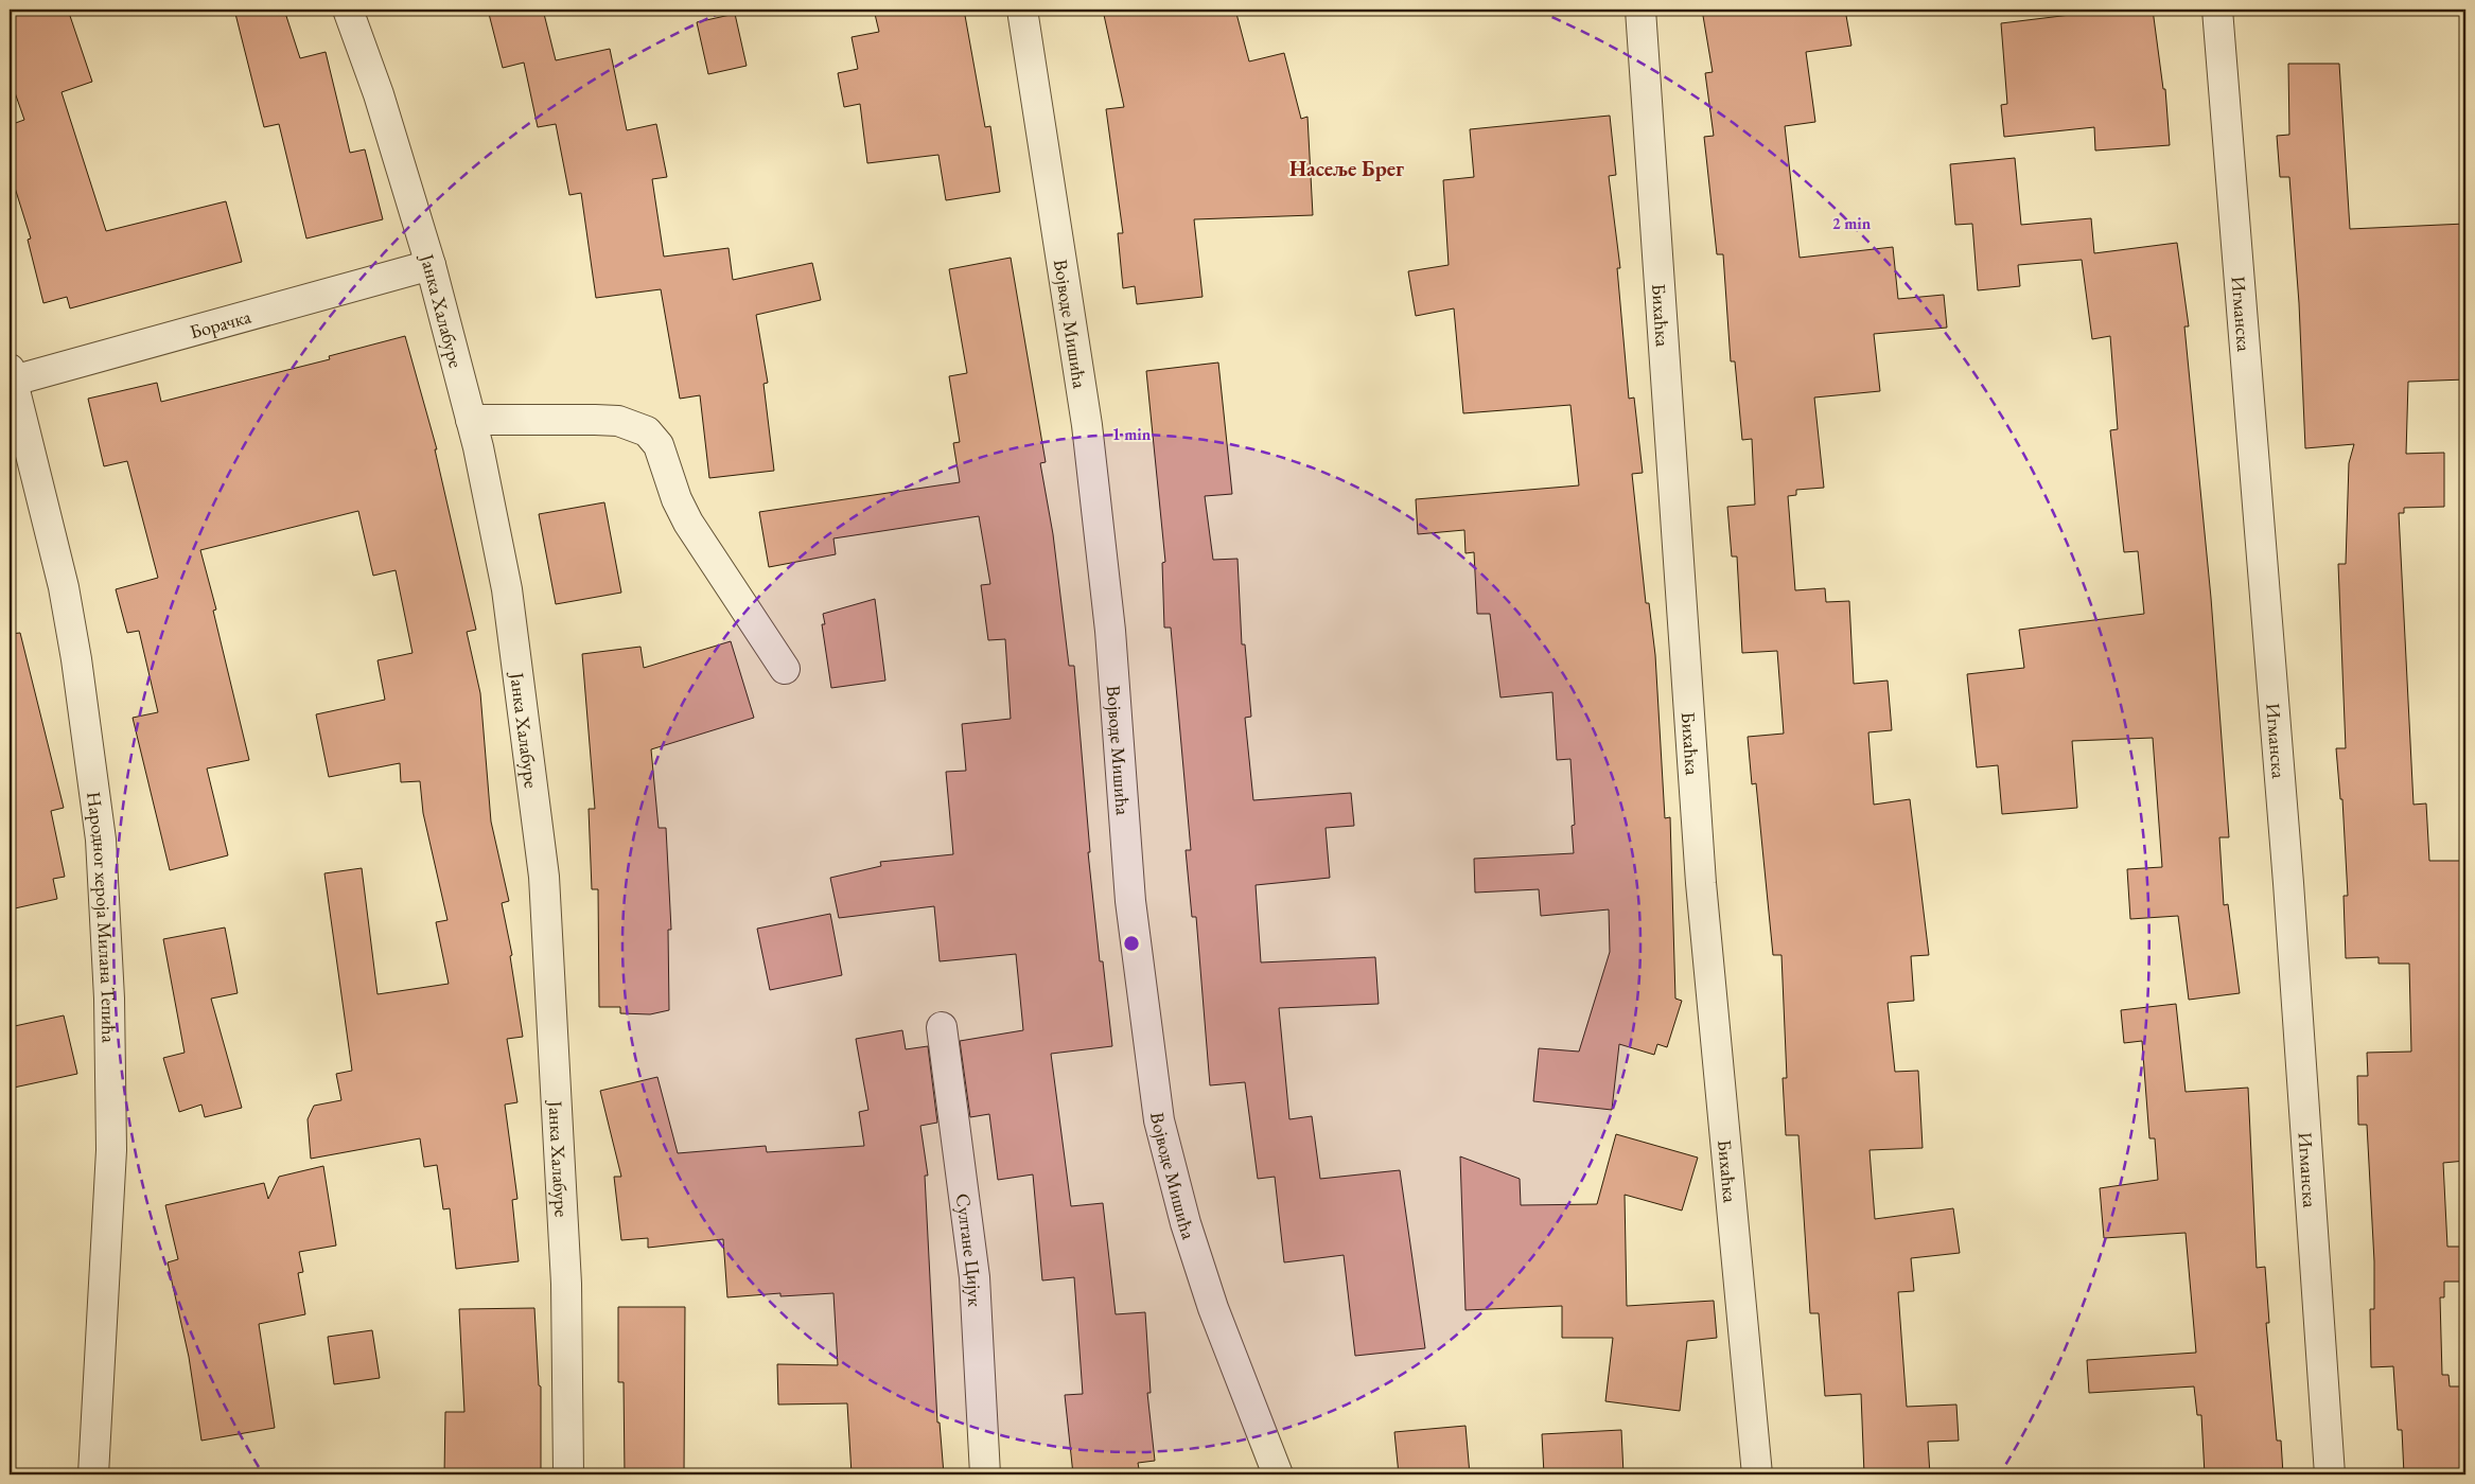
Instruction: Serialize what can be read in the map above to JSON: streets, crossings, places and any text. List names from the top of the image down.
{
  "streets": {
    "street": [
      "Јанка Халабуре",
      "Игманска",
      "Бихаћка",
      "Борачка",
      "Војводе Мишића",
      "Народног хероја Милана Тепића",
      "Султане Цијук"
    ]
  },
  "crossings": [
    ["Јанка Халабуре", "Борачка"],
    ["Борачка", "Народног хероја Милана Тепића"]
  ],
  "districts": ["Насеље Брег"],
  "rings": ["2 min", "1 min"]
}
